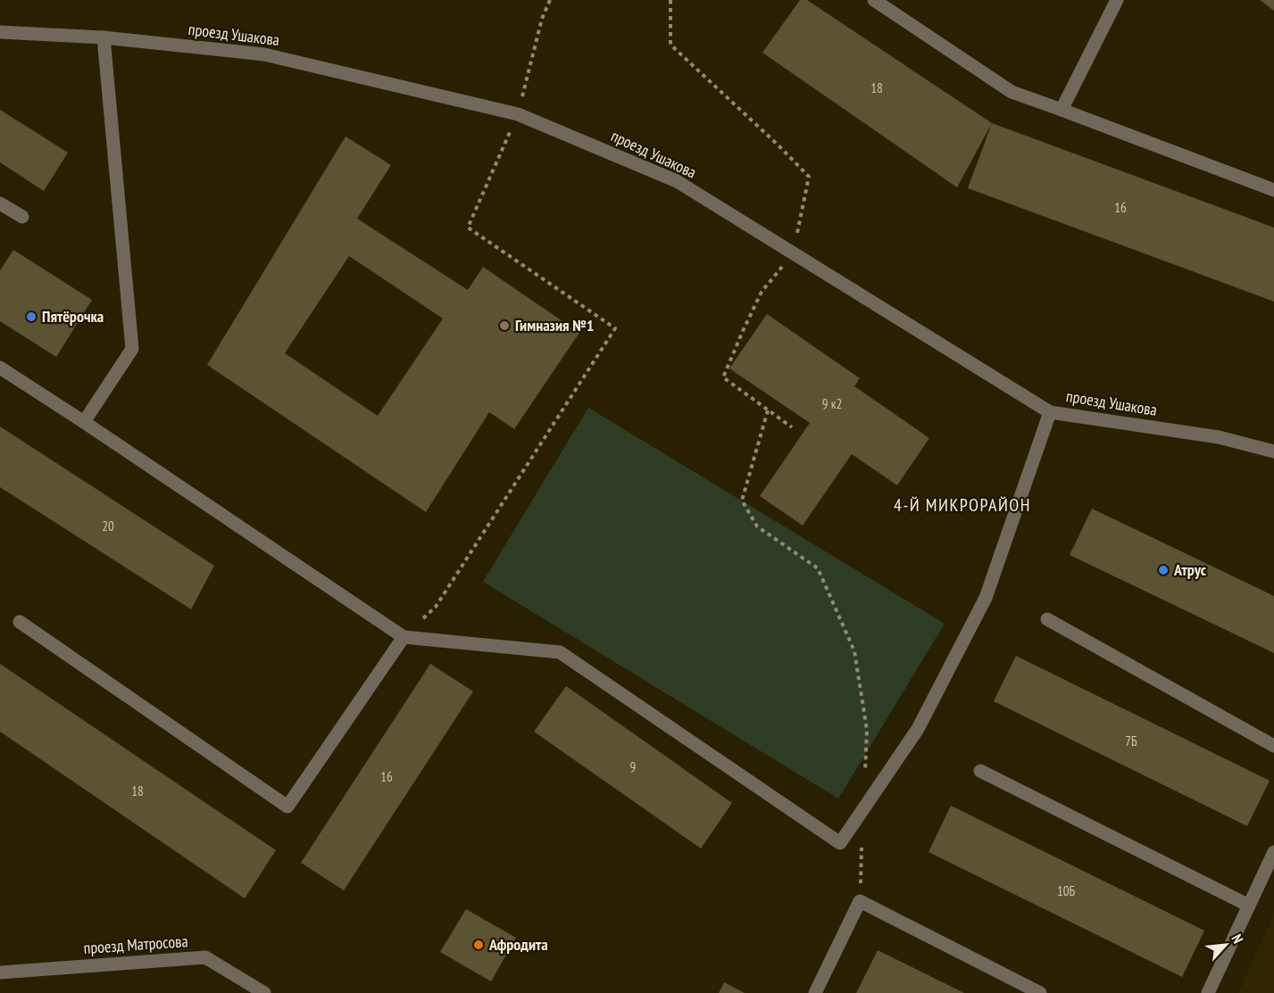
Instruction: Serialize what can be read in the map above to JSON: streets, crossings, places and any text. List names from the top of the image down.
{
  "streets": {
    "street": ["проезд Ушакова", "проезд Матросова"]
  },
  "districts": ["4-Й МИКРОРАЙОН"],
  "places": [
    "Пятёрочка",
    "Гимназия №1",
    "Атрус",
    "Афродита"
  ],
  "house_numbers": [
    "18",
    "16",
    "9 к2",
    "20",
    "7Б",
    "9",
    "16",
    "18",
    "10Б"
  ],
  "north": "top right"
}
